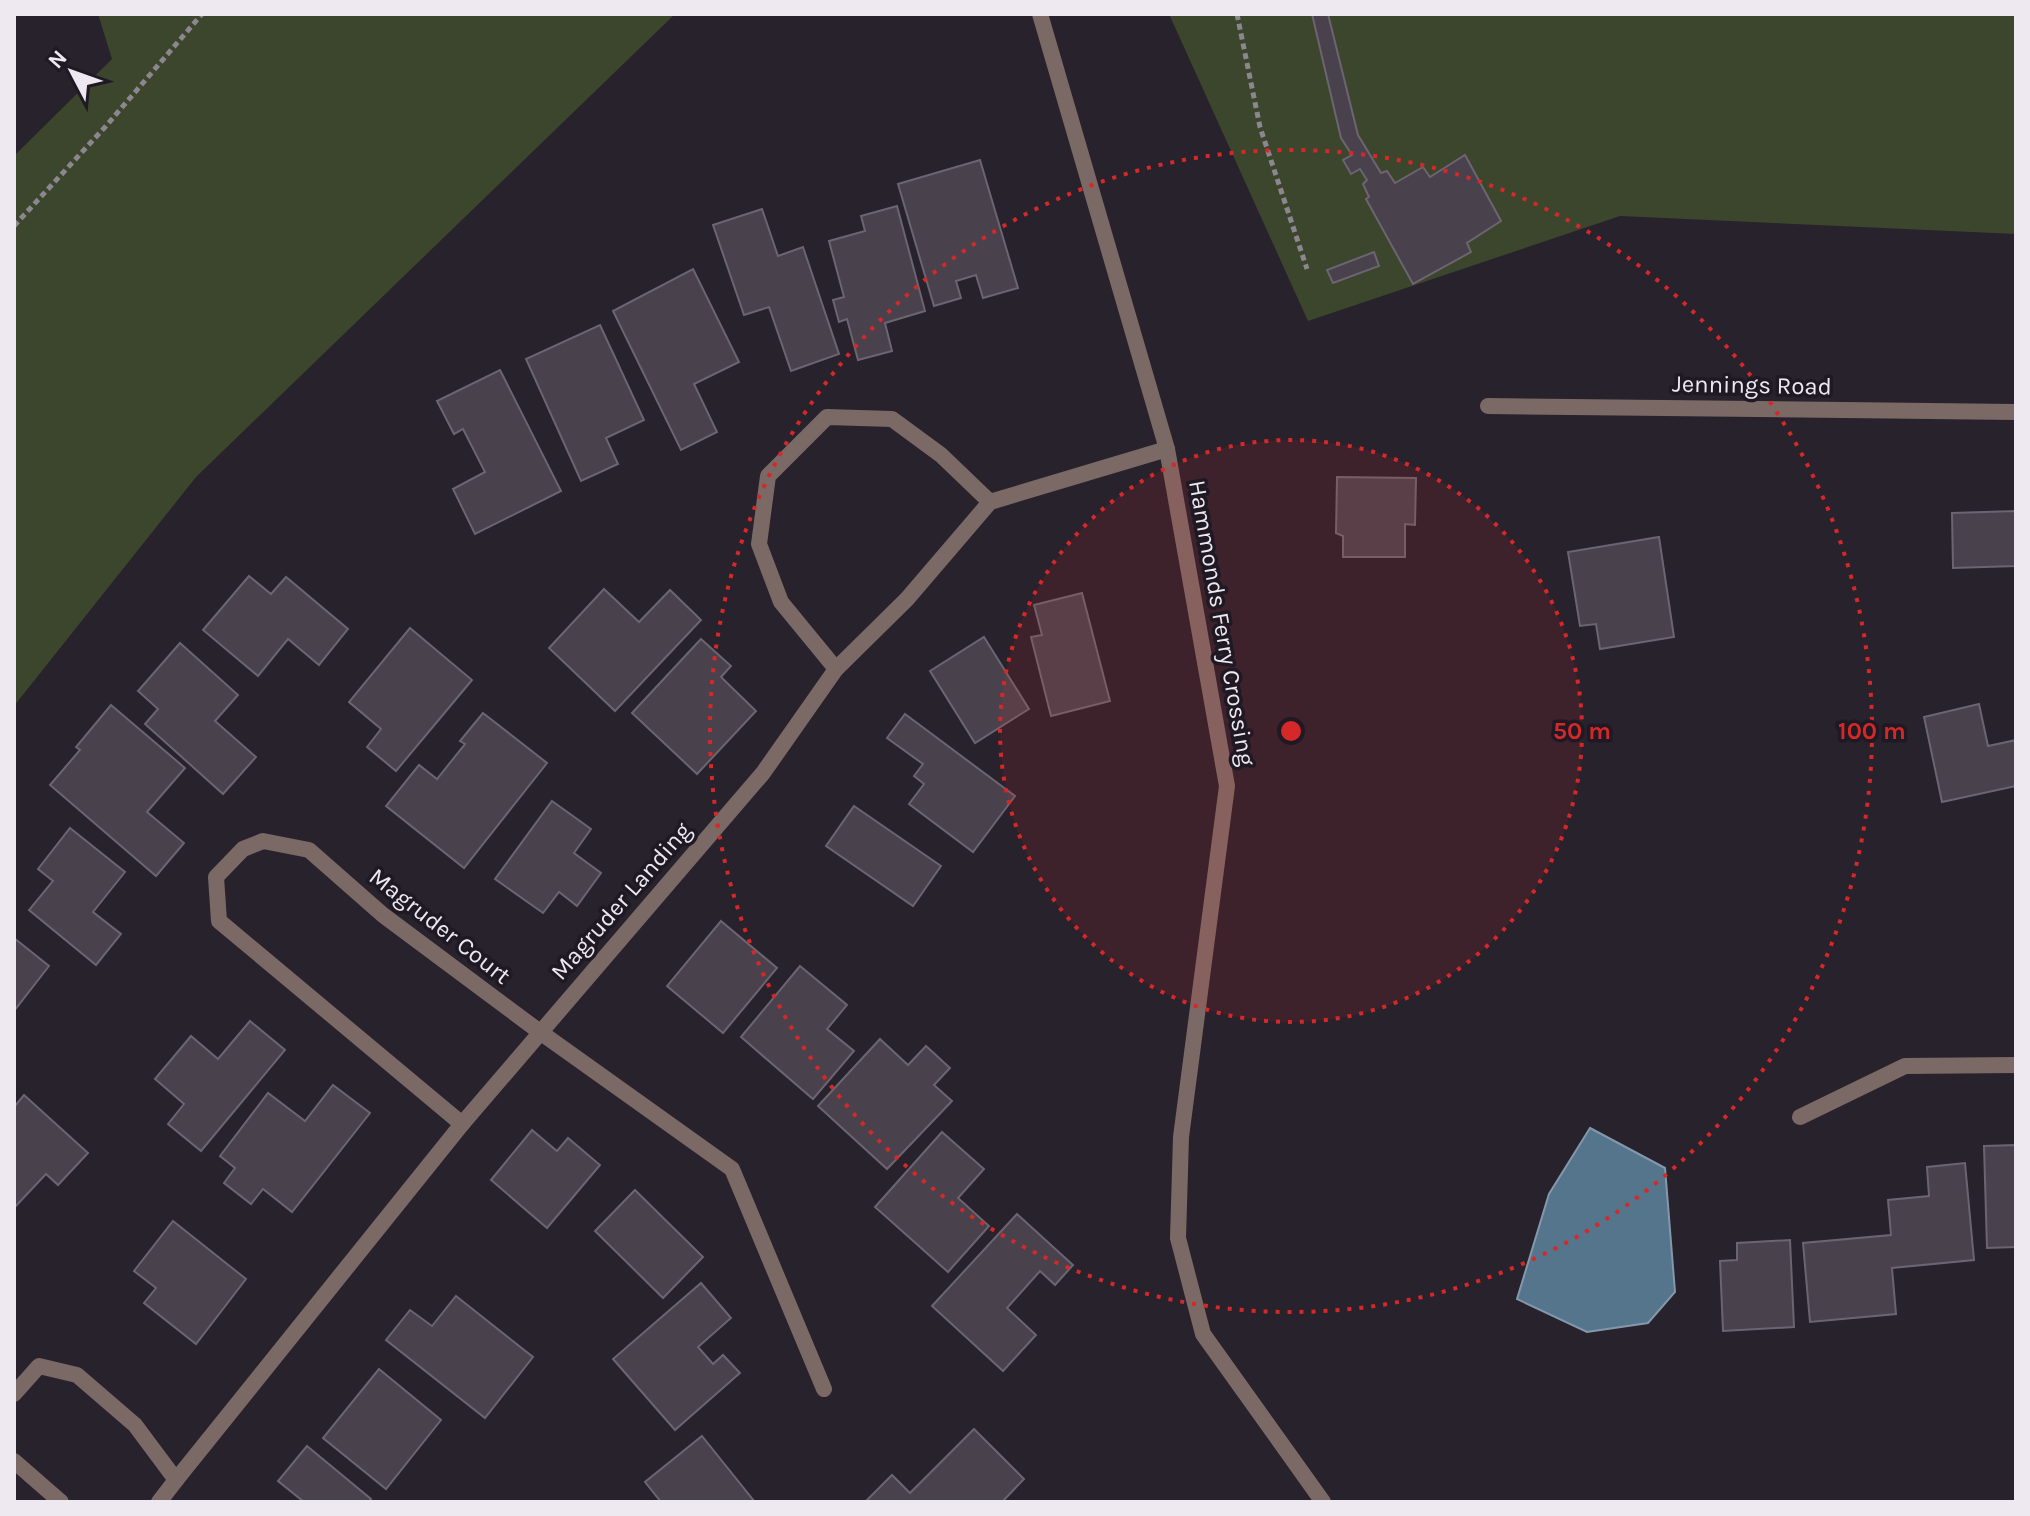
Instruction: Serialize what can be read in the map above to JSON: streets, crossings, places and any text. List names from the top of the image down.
{
  "streets": {
    "street": [
      "Jennings Road",
      "Hammonds Ferry Crossing",
      "Magruder Landing",
      "Magruder Court"
    ]
  },
  "crossings": [
    ["Magruder Landing", "Magruder Court"]
  ],
  "north": "top left",
  "rings": ["50 m", "100 m"]
}
